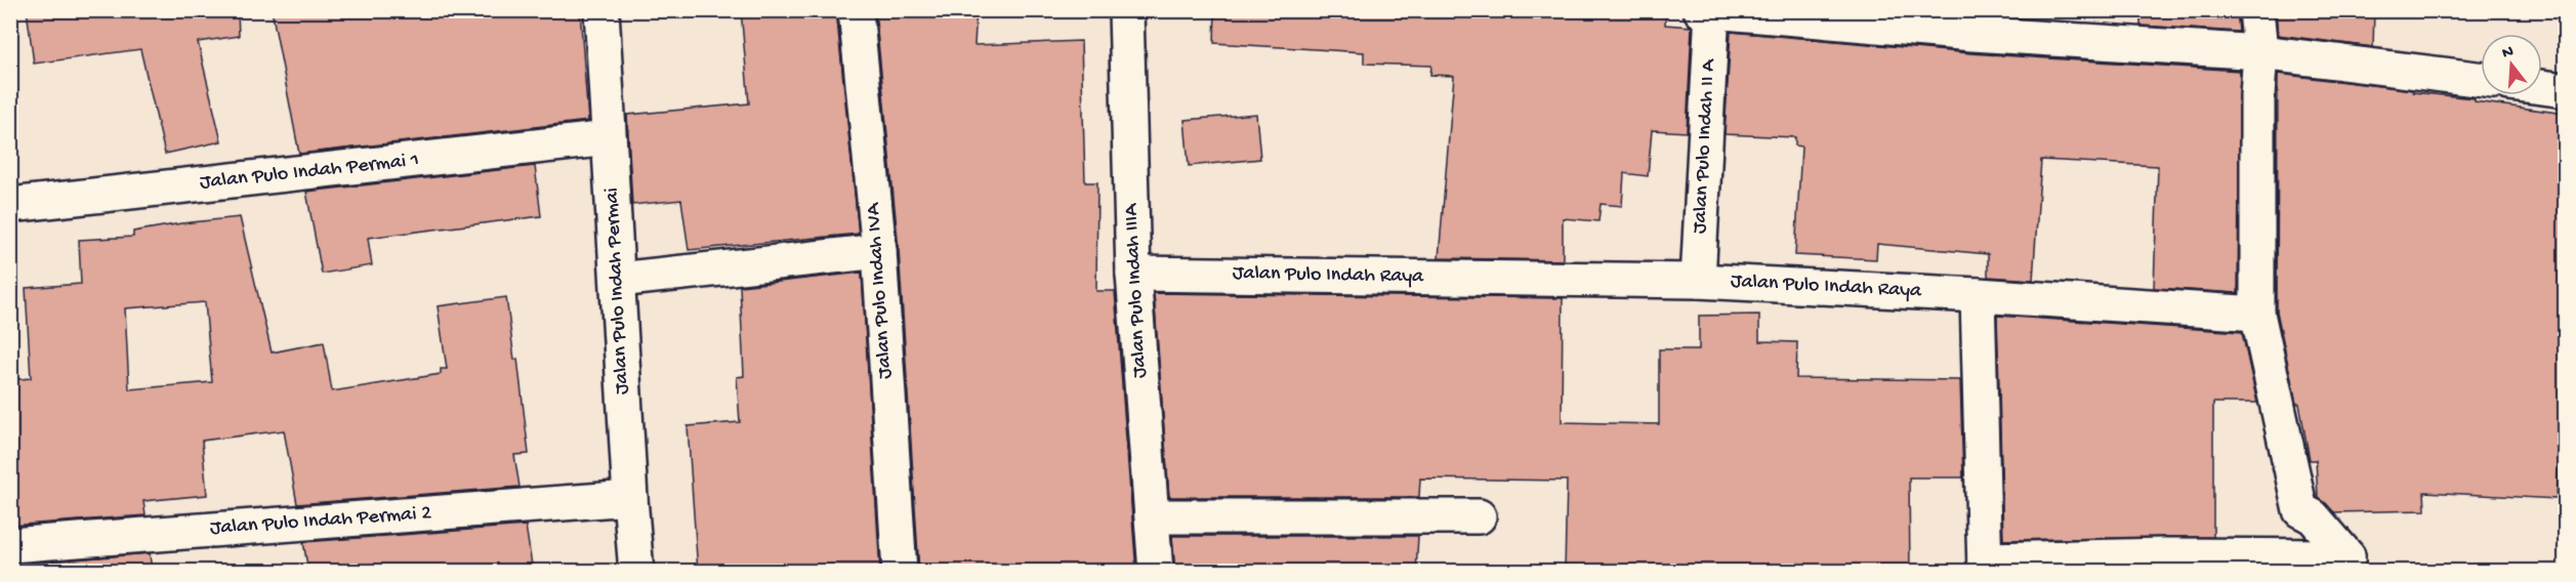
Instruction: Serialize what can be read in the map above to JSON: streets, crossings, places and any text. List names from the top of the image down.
{
  "streets": {
    "street": [
      "Jalan Pulo Indah II A",
      "Jalan Pulo Indah Permai 1",
      "Jalan Pulo Indah Raya",
      "Jalan Pulo Indah Permai",
      "Jalan Pulo Indah IVA",
      "Jalan Pulo Indah IIIA",
      "Jalan Pulo Indah Permai 2"
    ]
  },
  "crossings": [
    ["Jalan Pulo Indah II A", "Jalan Pulo Indah Raya"],
    ["Jalan Pulo Indah Permai 1", "Jalan Pulo Indah Permai"],
    ["Jalan Pulo Indah Raya", "Jalan Pulo Indah IIIA"],
    ["Jalan Pulo Indah Permai", "Jalan Pulo Indah Permai 2"]
  ],
  "north": "top"
}
